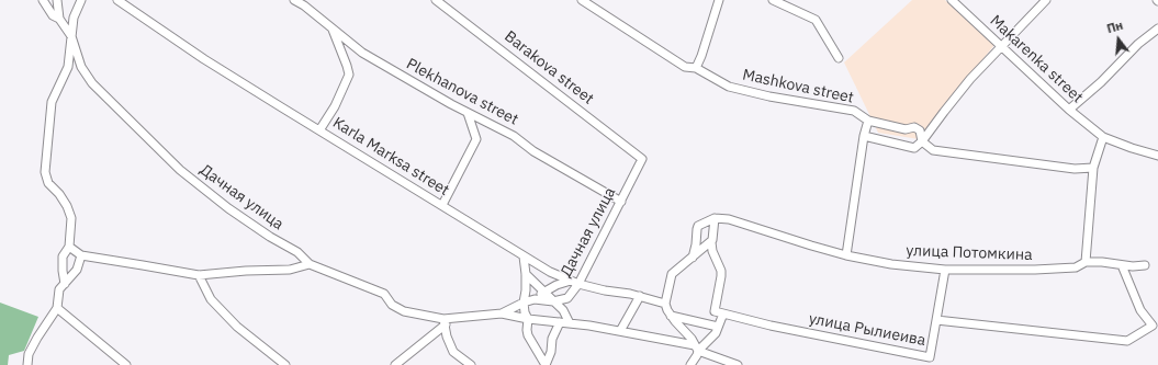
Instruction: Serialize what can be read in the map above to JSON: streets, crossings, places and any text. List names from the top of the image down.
{
  "streets": {
    "street": [
      "Makarenka street",
      "Barakova street",
      "Mashkova street",
      "Plekhanova street",
      "Karla Marksa street",
      "Дачная улица",
      "улица Потомкина",
      "улица Рылиеива"
    ]
  },
  "crossings": [
    ["Barakova street", "Дачная улица"],
    ["Plekhanova street", "Дачная улица"],
    ["Karla Marksa street", "Дачная улица"],
    ["улица Потомкина", "улица Рылиеива"]
  ],
  "north": "top"
}
